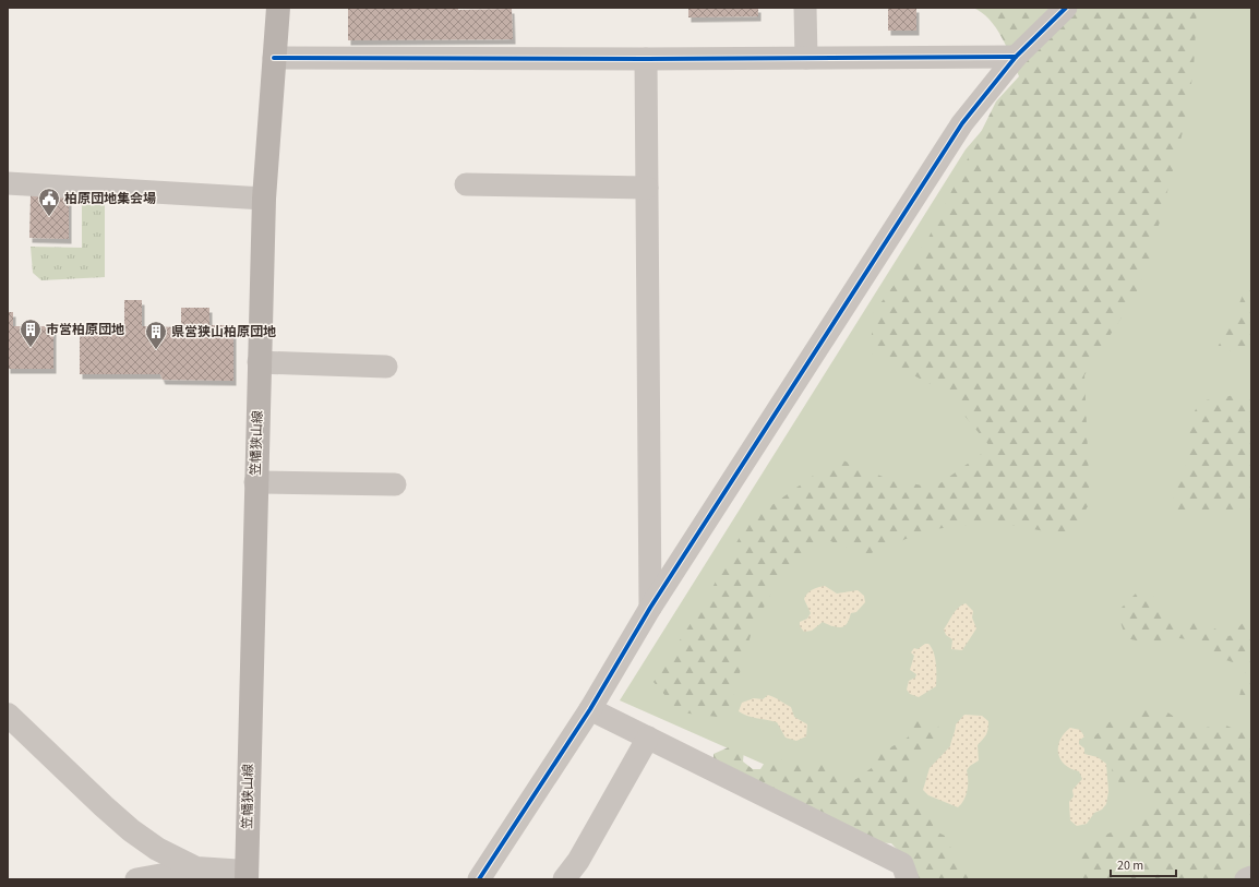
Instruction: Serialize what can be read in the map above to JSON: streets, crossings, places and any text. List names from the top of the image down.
{
  "streets": {
    "main road": ["笠幡狭山線"]
  },
  "places": {
    "public building": ["柏原団地集会場"],
    "building": ["市営柏原団地", "県営狭山柏原団地"]
  },
  "scale_bar": "20 m"
}
